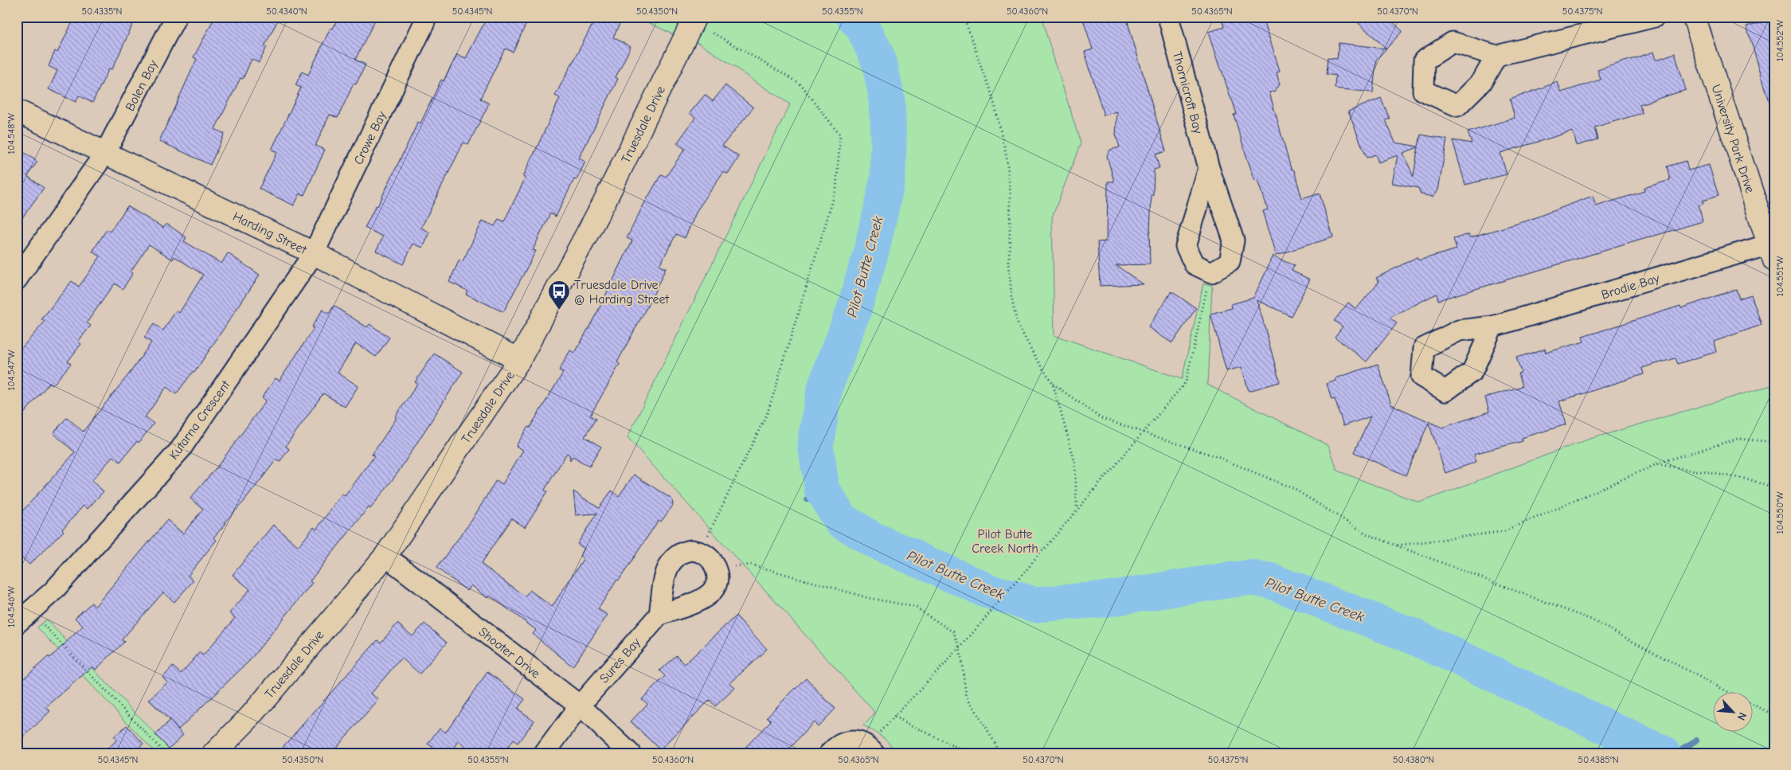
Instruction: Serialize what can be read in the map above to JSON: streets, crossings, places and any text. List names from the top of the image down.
{
  "streets": {
    "street": [
      "Bolen Bay",
      "Thornicroft Bay",
      "Truesdale Drive",
      "Crowe Bay",
      "University Park Drive",
      "Harding Street",
      "Brodie Bay",
      "Kutarna Crescent",
      "Shooter Drive",
      "Sures Bay"
    ]
  },
  "crossings": [
    ["Bolen Bay", "Harding Street"],
    ["Truesdale Drive", "Harding Street"],
    ["Truesdale Drive", "Shooter Drive"],
    ["Crowe Bay", "Harding Street"],
    ["Crowe Bay", "Kutarna Crescent"],
    ["University Park Drive", "Brodie Bay"],
    ["Harding Street", "Kutarna Crescent"],
    ["Shooter Drive", "Sures Bay"]
  ],
  "water": ["Pilot Butte Creek"],
  "parks": ["Pilot Butte Creek North"],
  "places": {
    "bus stop": ["Truesdale Drive @ Harding Street"]
  },
  "north": "bottom right",
  "coordinates": [
    "50.4335°N",
    "50.4340°N",
    "50.4345°N",
    "50.4350°N",
    "50.4355°N",
    "50.4360°N",
    "50.4365°N",
    "50.4370°N",
    "50.4375°N",
    "104.552°W",
    "104.548°W",
    "104.551°W",
    "104.547°W",
    "104.550°W",
    "104.546°W",
    "50.4380°N",
    "50.4385°N"
  ]
}
